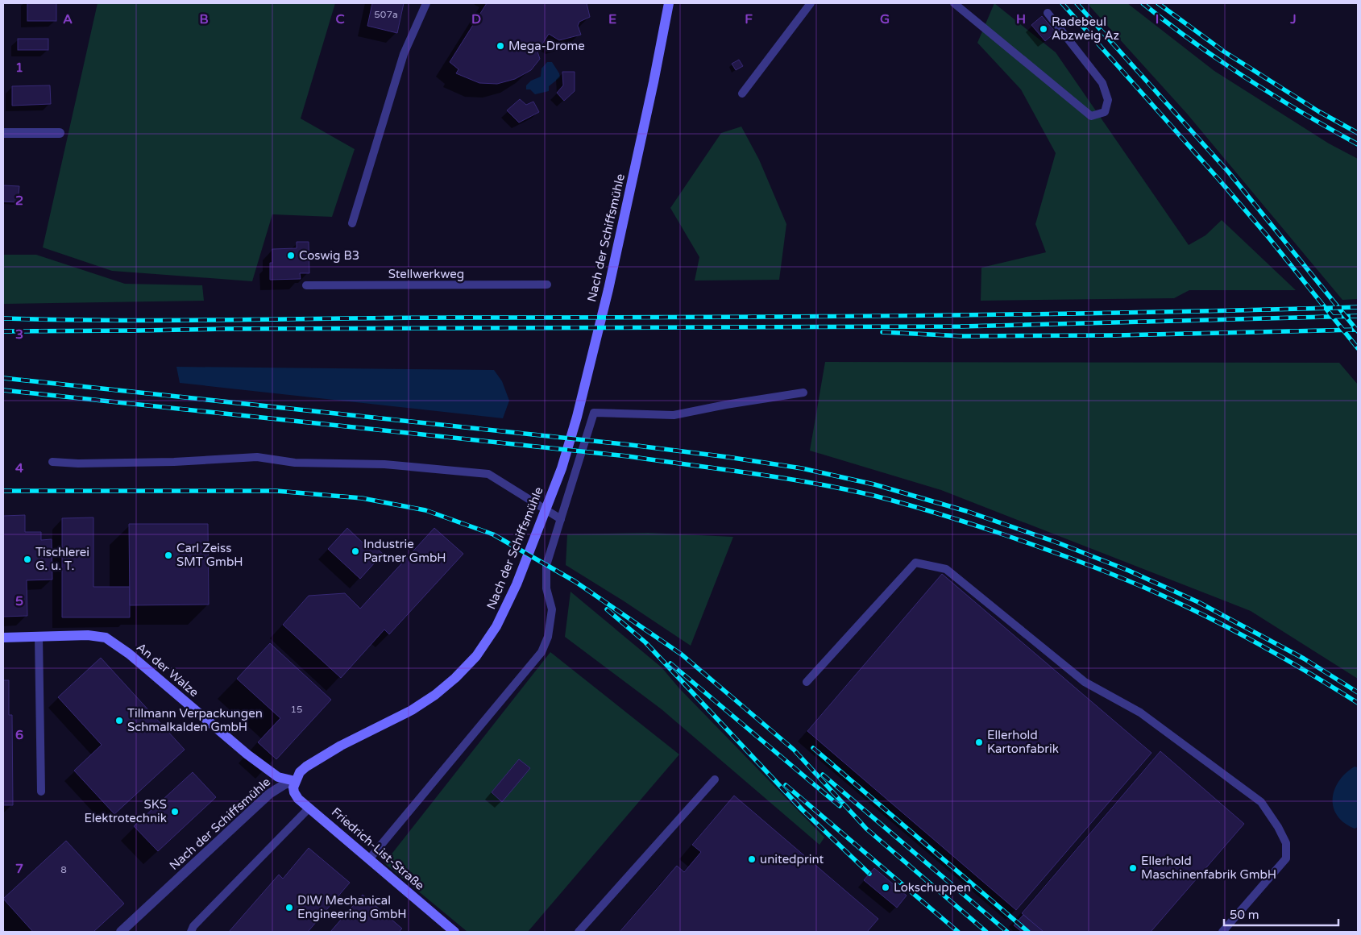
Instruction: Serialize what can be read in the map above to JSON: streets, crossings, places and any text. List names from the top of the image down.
{
  "streets": {
    "street": ["Nach der Schiffsmühle", "An der Walze", "Friedrich-List-Straße"],
    "lane": ["Stellwerkweg"]
  },
  "crossings": [
    ["Nach der Schiffsmühle", "An der Walze"],
    ["Nach der Schiffsmühle", "Friedrich-List-Straße"],
    ["An der Walze", "Friedrich-List-Straße"]
  ],
  "places": [
    "Radebeul Abzweig Az",
    "Mega-Drome",
    "Coswig B3",
    "Industrie Partner GmbH",
    "Carl Zeiss SMT GmbH",
    "Tischlerei G. u. T.",
    "Tillmann Verpackungen Schmalkalden GmbH",
    "Ellerhold Kartonfabrik",
    "SKS Elektrotechnik",
    "unitedprint",
    "Ellerhold Maschinenfabrik GmbH",
    "Lokschuppen",
    "DIW Mechanical Engineering GmbH"
  ],
  "house_numbers": ["507a", "15", "8"],
  "scale_bar": "50 m",
  "grid": {
    "columns": [
      "A",
      "B",
      "C",
      "D",
      "E",
      "F",
      "G",
      "H",
      "I",
      "J"
    ],
    "rows": [
      "1",
      "2",
      "3",
      "4",
      "5",
      "6",
      "7"
    ]
  }
}
